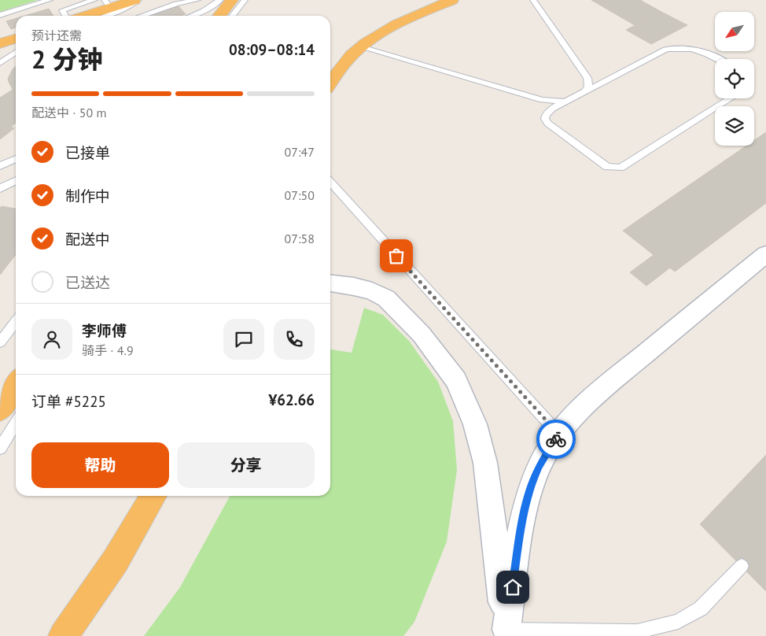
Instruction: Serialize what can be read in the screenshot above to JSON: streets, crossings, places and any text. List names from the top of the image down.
{
  "north": "bottom left",
  "page": {
    "heading": ["2 分钟", "预计还需", "08:09–08:14"],
    "panel": [
      "李师傅",
      "骑手 · 4.9",
      "订单 #5225",
      "¥62.66"
    ],
    "bar": "配送中 · 50 m",
    "list": [
      ["已接单", "07:47"],
      ["制作中", "07:50"],
      ["配送中", "07:58"],
      "已送达"
    ],
    "buttons": ["帮助", "分享"]
  }
}
